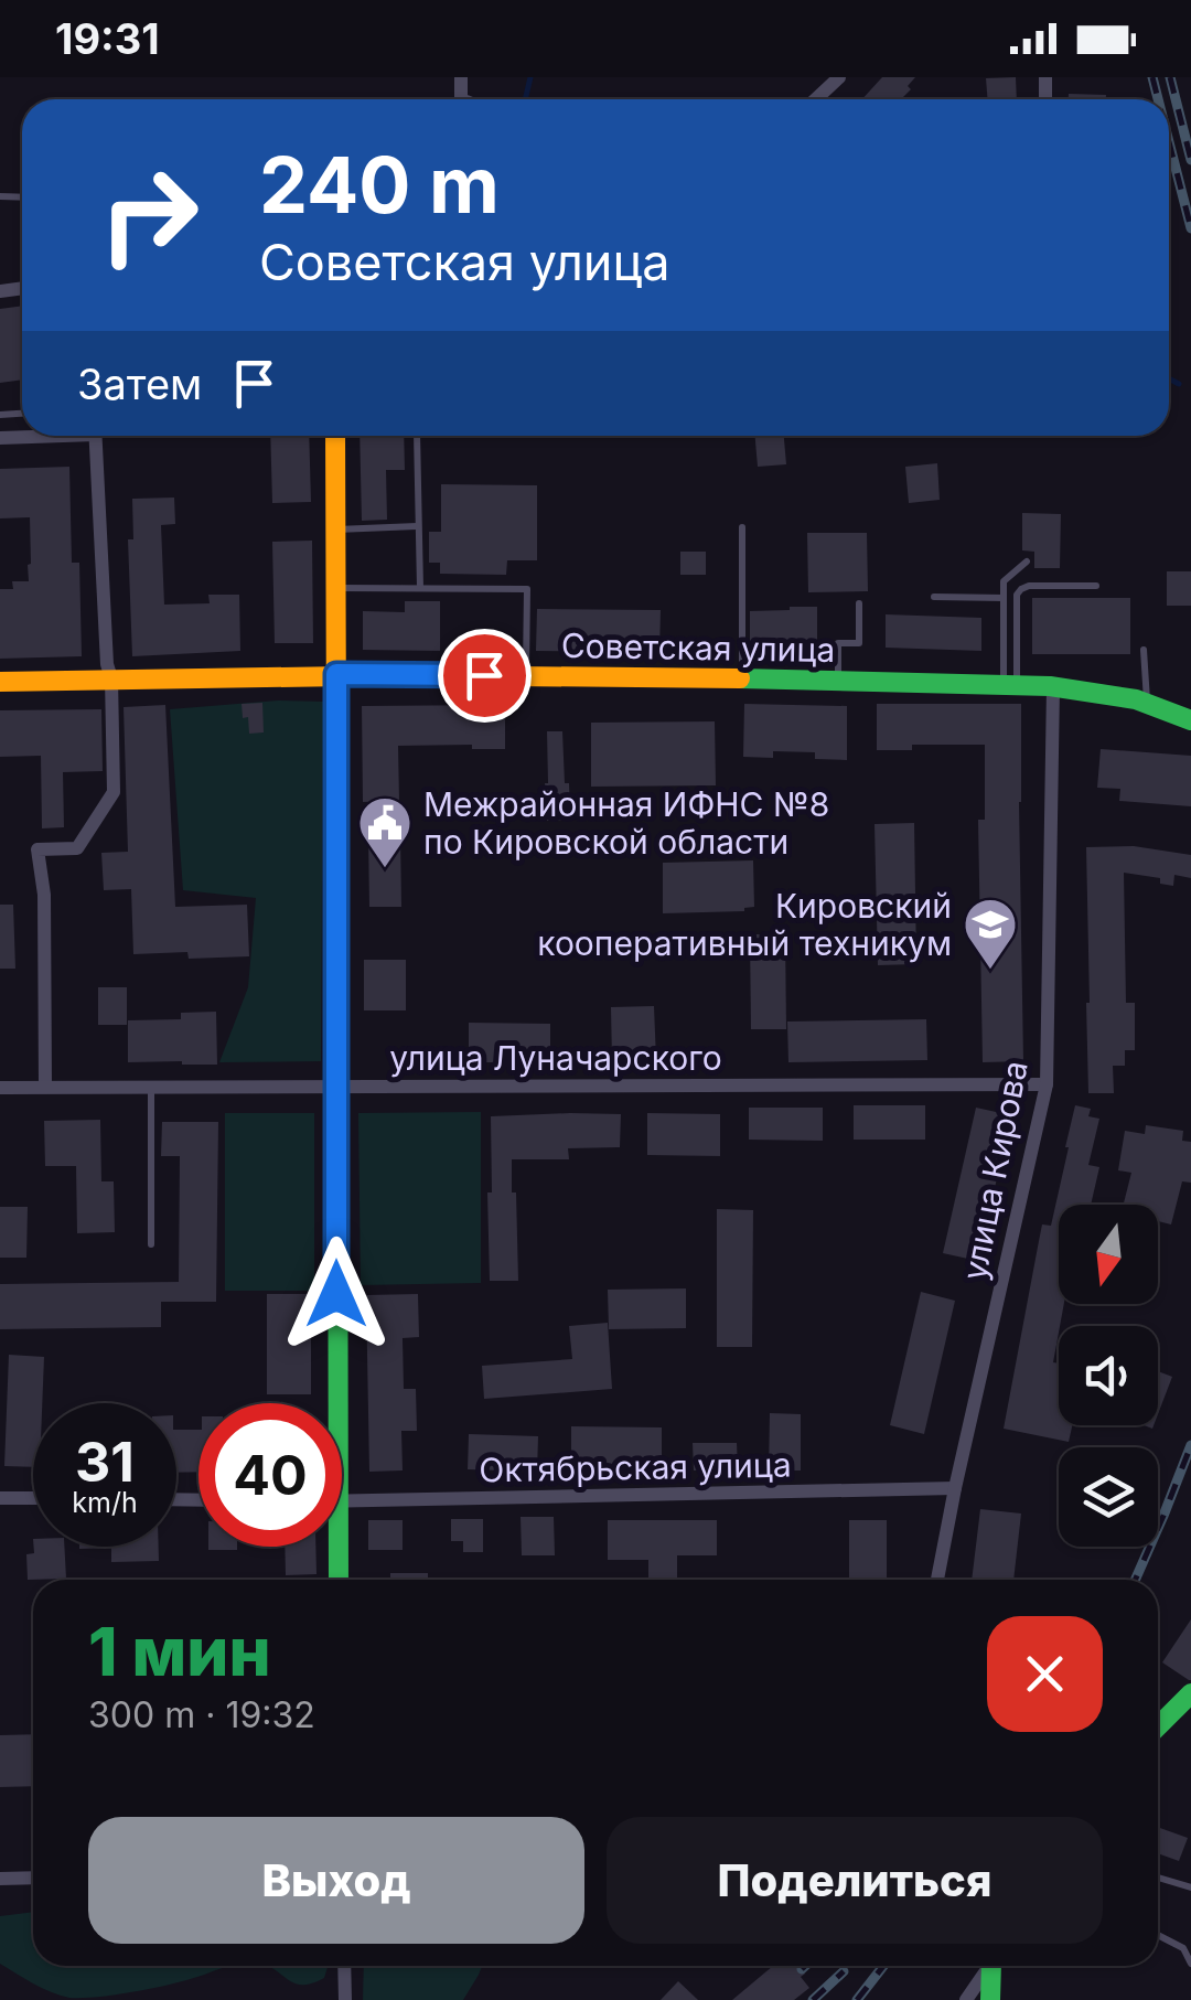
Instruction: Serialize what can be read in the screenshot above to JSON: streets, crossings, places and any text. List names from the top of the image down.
{
  "streets": {
    "street": [
      "Советская улица",
      "улица Луначарского",
      "улица Кирова",
      "Октябрьская улица"
    ]
  },
  "crossings": [
    ["Советская улица", "улица Кирова"],
    ["улица Луначарского", "улица Кирова"],
    ["улица Кирова", "Октябрьская улица"]
  ],
  "places": {
    "public building": ["Межрайонная ИФНС №8 по Кировской области"],
    "school or university": ["Кировский кооперативный техникум"]
  },
  "north": "bottom",
  "page": {
    "status": "19:31",
    "turn": ["240 m", "Советская улица"],
    "then": "Затем",
    "speed": "31 km/h",
    "limit": "40",
    "heading": ["1 мин", "300 m · 19:32"],
    "buttons": ["Выход", "Поделиться"]
  }
}
